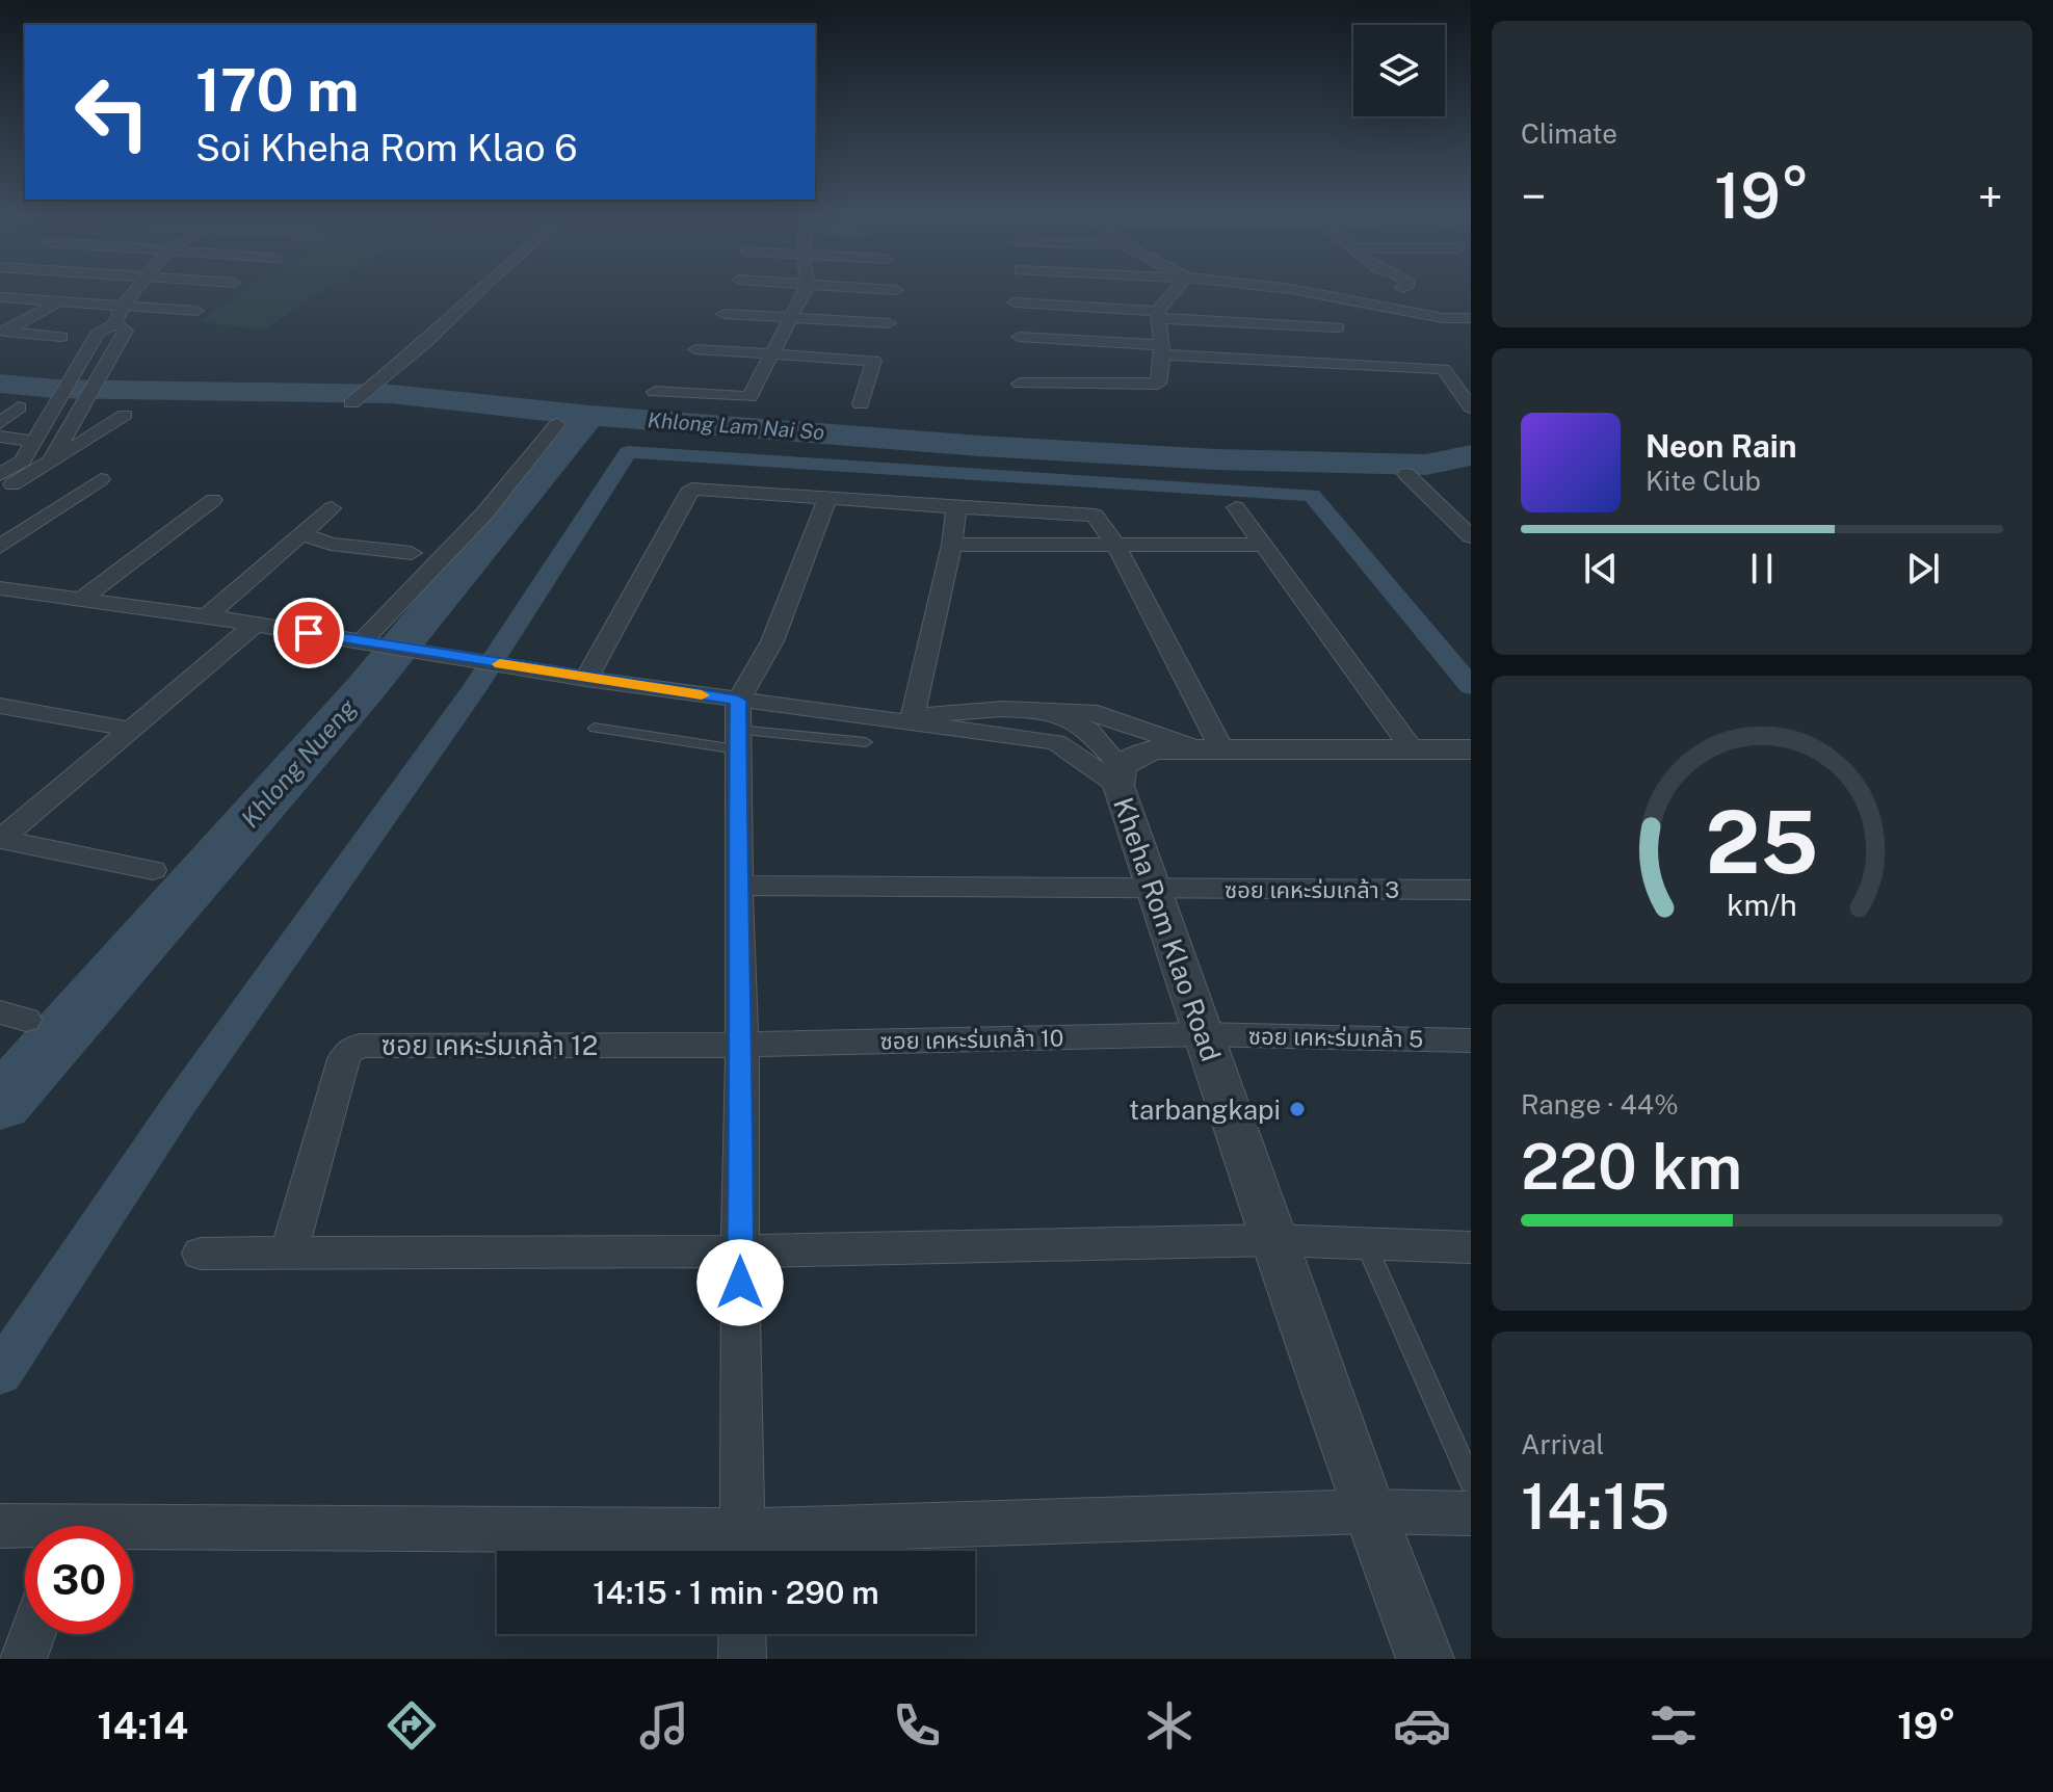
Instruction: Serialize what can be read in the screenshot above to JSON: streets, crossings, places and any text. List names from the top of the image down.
{
  "streets": {
    "street": [
      "ซอย เคหะร่มเกล้า 3",
      "Kheha Rom Klao Road",
      "ซอย เคหะร่มเกล้า 5",
      "ซอย เคหะร่มเกล้า 10",
      "ซอย เคหะร่มเกล้า 12"
    ]
  },
  "crossings": [
    ["ซอย เคหะร่มเกล้า 3", "Kheha Rom Klao Road"],
    ["Kheha Rom Klao Road", "ซอย เคหะร่มเกล้า 5"],
    ["Kheha Rom Klao Road", "ซอย เคหะร่มเกล้า 10"],
    ["ซอย เคหะร่มเกล้า 5", "ซอย เคหะร่มเกล้า 10"],
    ["ซอย เคหะร่มเกล้า 10", "ซอย เคหะร่มเกล้า 12"]
  ],
  "water": ["Khlong Lam Nai So", "Khlong Nueng"],
  "places": ["tarbangkapi"],
  "page": {
    "tile": [
      "Climate",
      ["Range · 44%", "220 km"],
      ["Arrival", "14:15"]
    ],
    "turn": ["170 m", "Soi Kheha Rom Klao 6"],
    "heat": ["−", "19°", "+"],
    "song": ["Neon Rain", "Kite Club"],
    "limit": "30",
    "trip": "14:15 · 1 min · 290 m",
    "tabs": ["14:14", "19°"],
    "gauge": ["25", "km/h"]
  }
}
